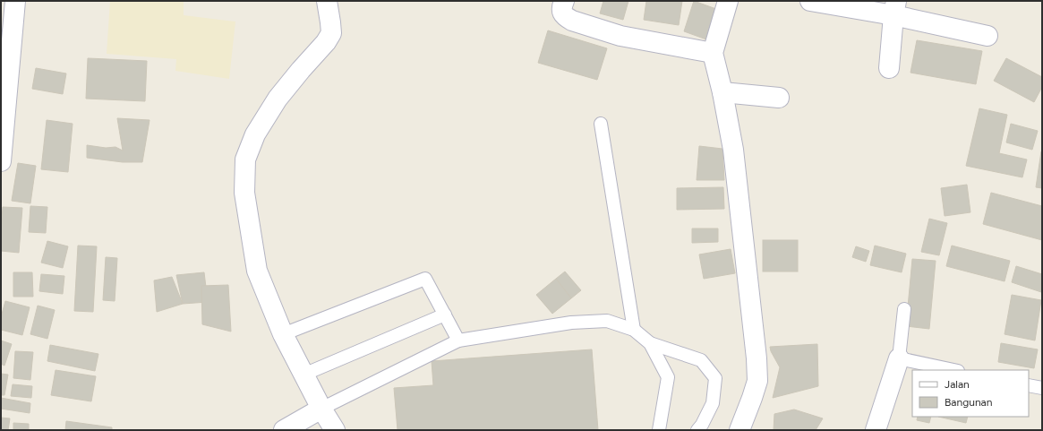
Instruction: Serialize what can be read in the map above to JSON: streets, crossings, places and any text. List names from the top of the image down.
{
  "legend": ["Jalan", "Bangunan"]
}
